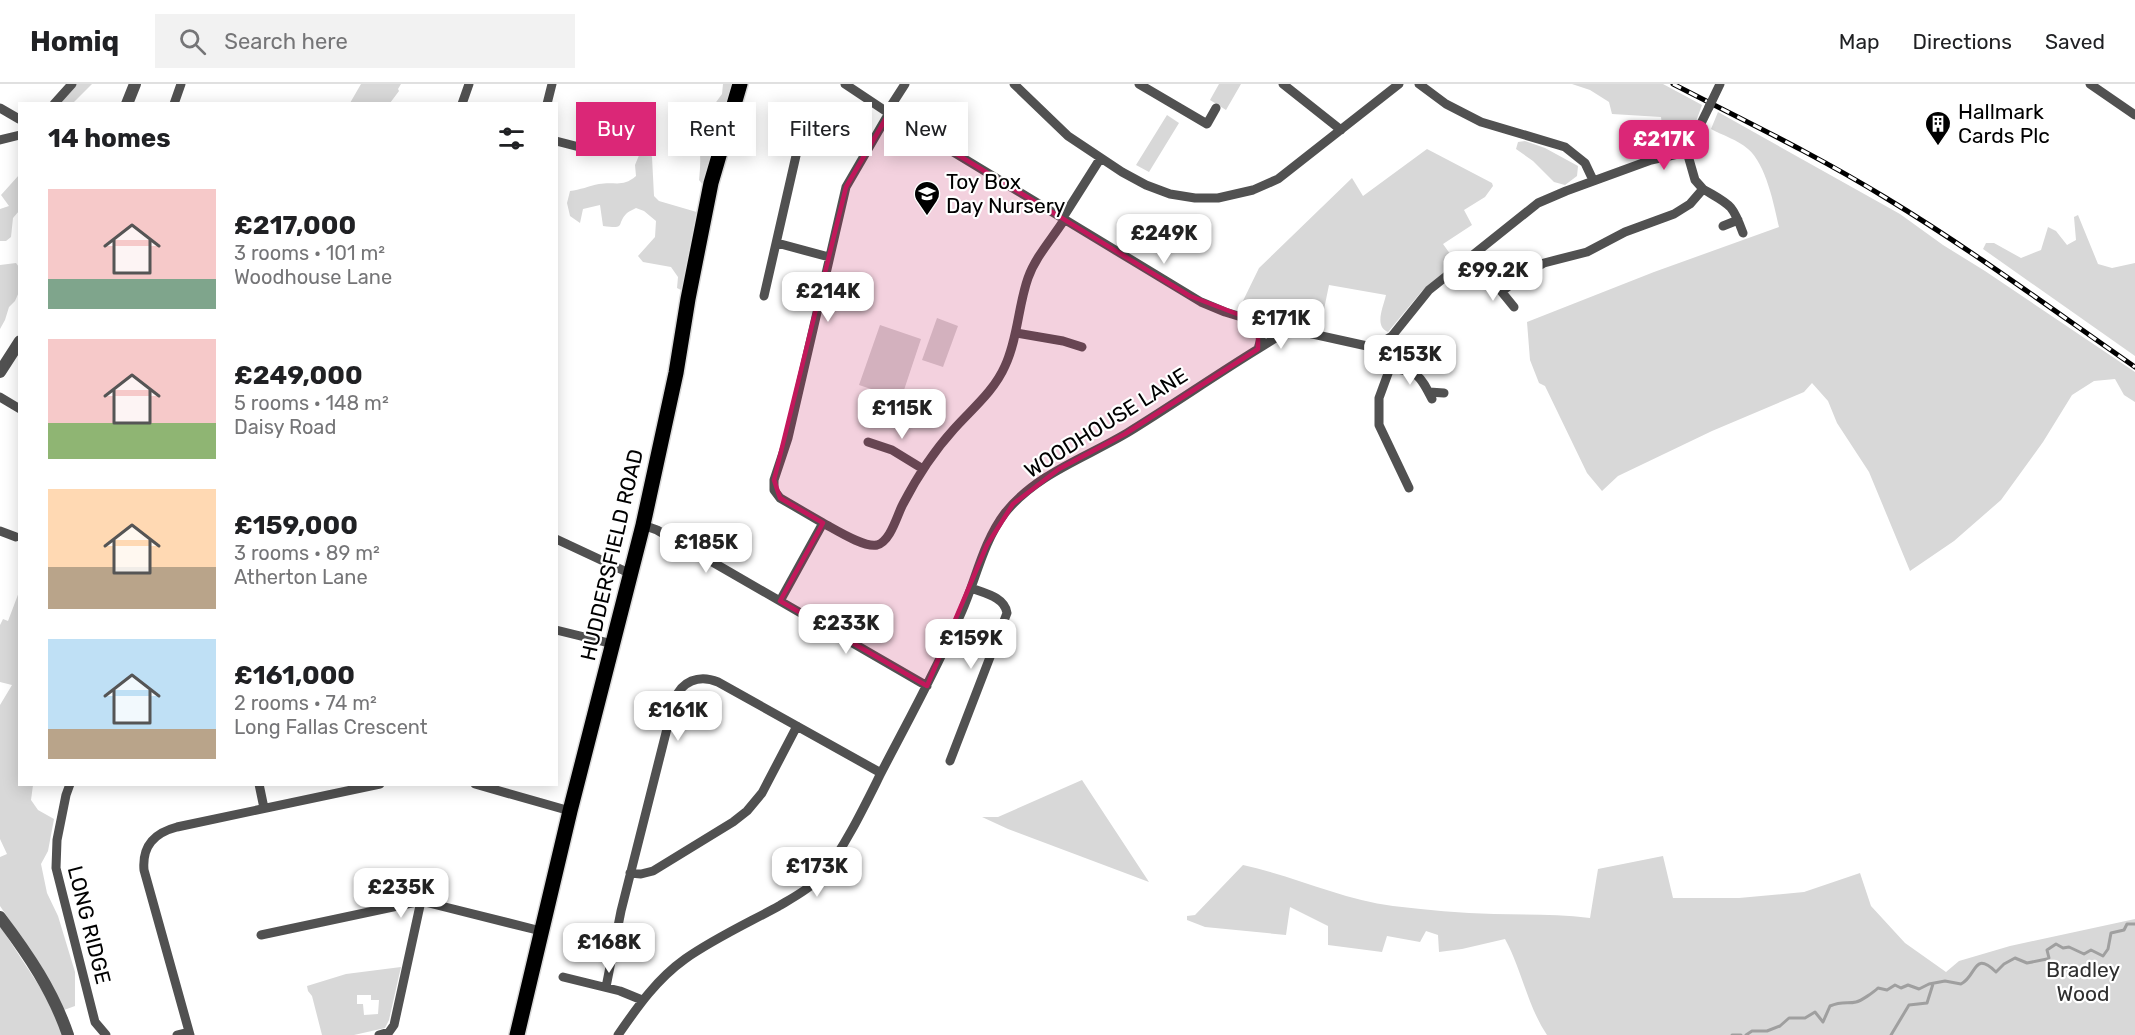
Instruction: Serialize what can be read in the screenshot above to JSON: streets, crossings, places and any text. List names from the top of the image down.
{
  "streets": {
    "main road": ["HUDDERSFIELD ROAD"],
    "street": ["WOODHOUSE LANE", "LONG RIDGE"]
  },
  "parks": ["Bradley Wood"],
  "places": {
    "building": ["Hallmark Cards Plc"],
    "school or university": ["Toy Box Day Nursery"]
  },
  "page": {
    "header": "Homiq",
    "search": "Search here",
    "nav": ["Map", "Directions", "Saved"],
    "chip": [
      "Buy",
      "Rent",
      "Filters",
      "New"
    ],
    "heading": "14 homes",
    "price": [
      "£217K",
      "£249K",
      "£99.2K",
      "£214K",
      "£171K",
      "£153K",
      "£115K",
      "£185K",
      "£233K",
      "£159K",
      "£161K",
      "£173K",
      "£235K",
      "£168K"
    ],
    "list": [
      {
        "name": "£217,000",
        "note": "3 rooms · 101 m² · Woodhouse Lane"
      },
      {
        "name": "£249,000",
        "note": "5 rooms · 148 m² · Daisy Road"
      },
      {
        "name": "£159,000",
        "note": "3 rooms · 89 m² · Atherton Lane"
      },
      {
        "name": "£161,000",
        "note": "2 rooms · 74 m² · Long Fallas Crescent"
      }
    ]
  }
}
